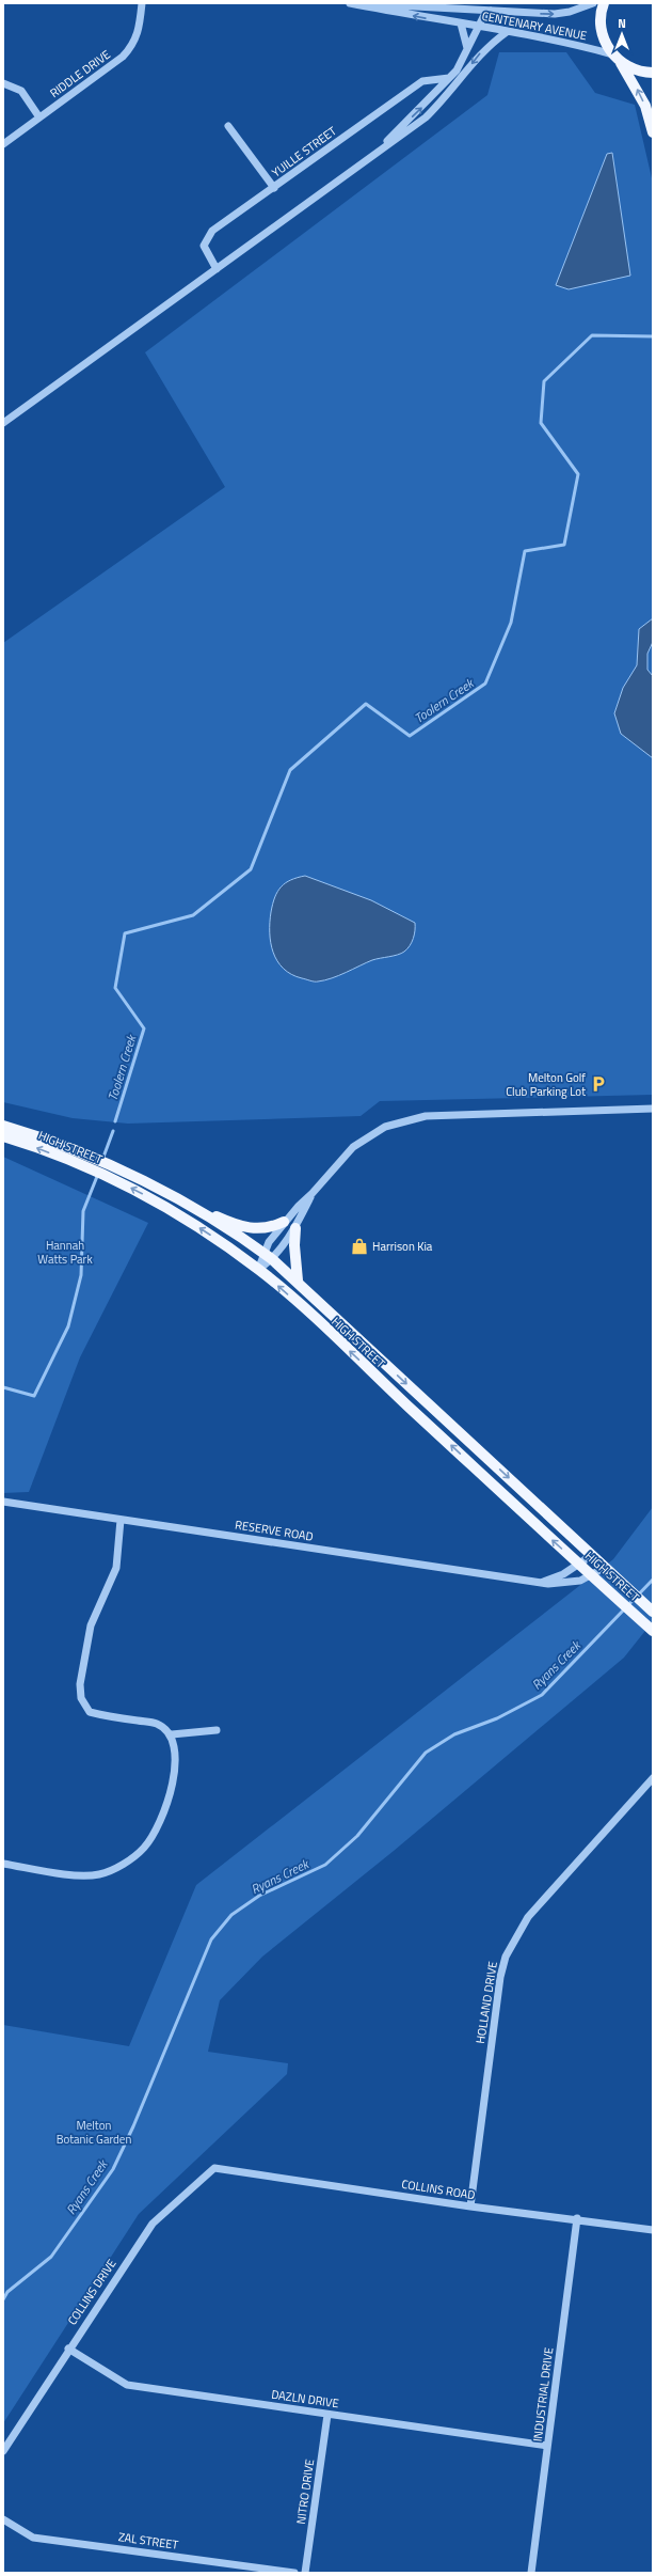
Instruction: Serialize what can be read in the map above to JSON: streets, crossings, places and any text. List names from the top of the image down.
{
  "streets": {
    "main road": ["HIGH STREET"],
    "street": [
      "CENTENARY AVENUE",
      "RIDDLE DRIVE",
      "YUILLE STREET",
      "RESERVE ROAD",
      "HOLLAND DRIVE",
      "COLLINS ROAD",
      "COLLINS DRIVE",
      "INDUSTRIAL DRIVE",
      "DAZLN DRIVE",
      "NITRO DRIVE",
      "ZAL STREET"
    ]
  },
  "crossings": [
    ["HIGH STREET", "RESERVE ROAD"],
    ["HOLLAND DRIVE", "COLLINS ROAD"],
    ["COLLINS ROAD", "COLLINS DRIVE"],
    ["COLLINS ROAD", "INDUSTRIAL DRIVE"],
    ["COLLINS DRIVE", "DAZLN DRIVE"],
    ["INDUSTRIAL DRIVE", "DAZLN DRIVE"],
    ["DAZLN DRIVE", "NITRO DRIVE"]
  ],
  "water": ["Toolern Creek", "Ryans Creek"],
  "parks": ["Hannah Watts Park", "Melton Botanic Garden"],
  "places": {
    "parking": ["Melton Golf Club Parking Lot"],
    "shop": ["Harrison Kia"]
  },
  "north": "top"
}
